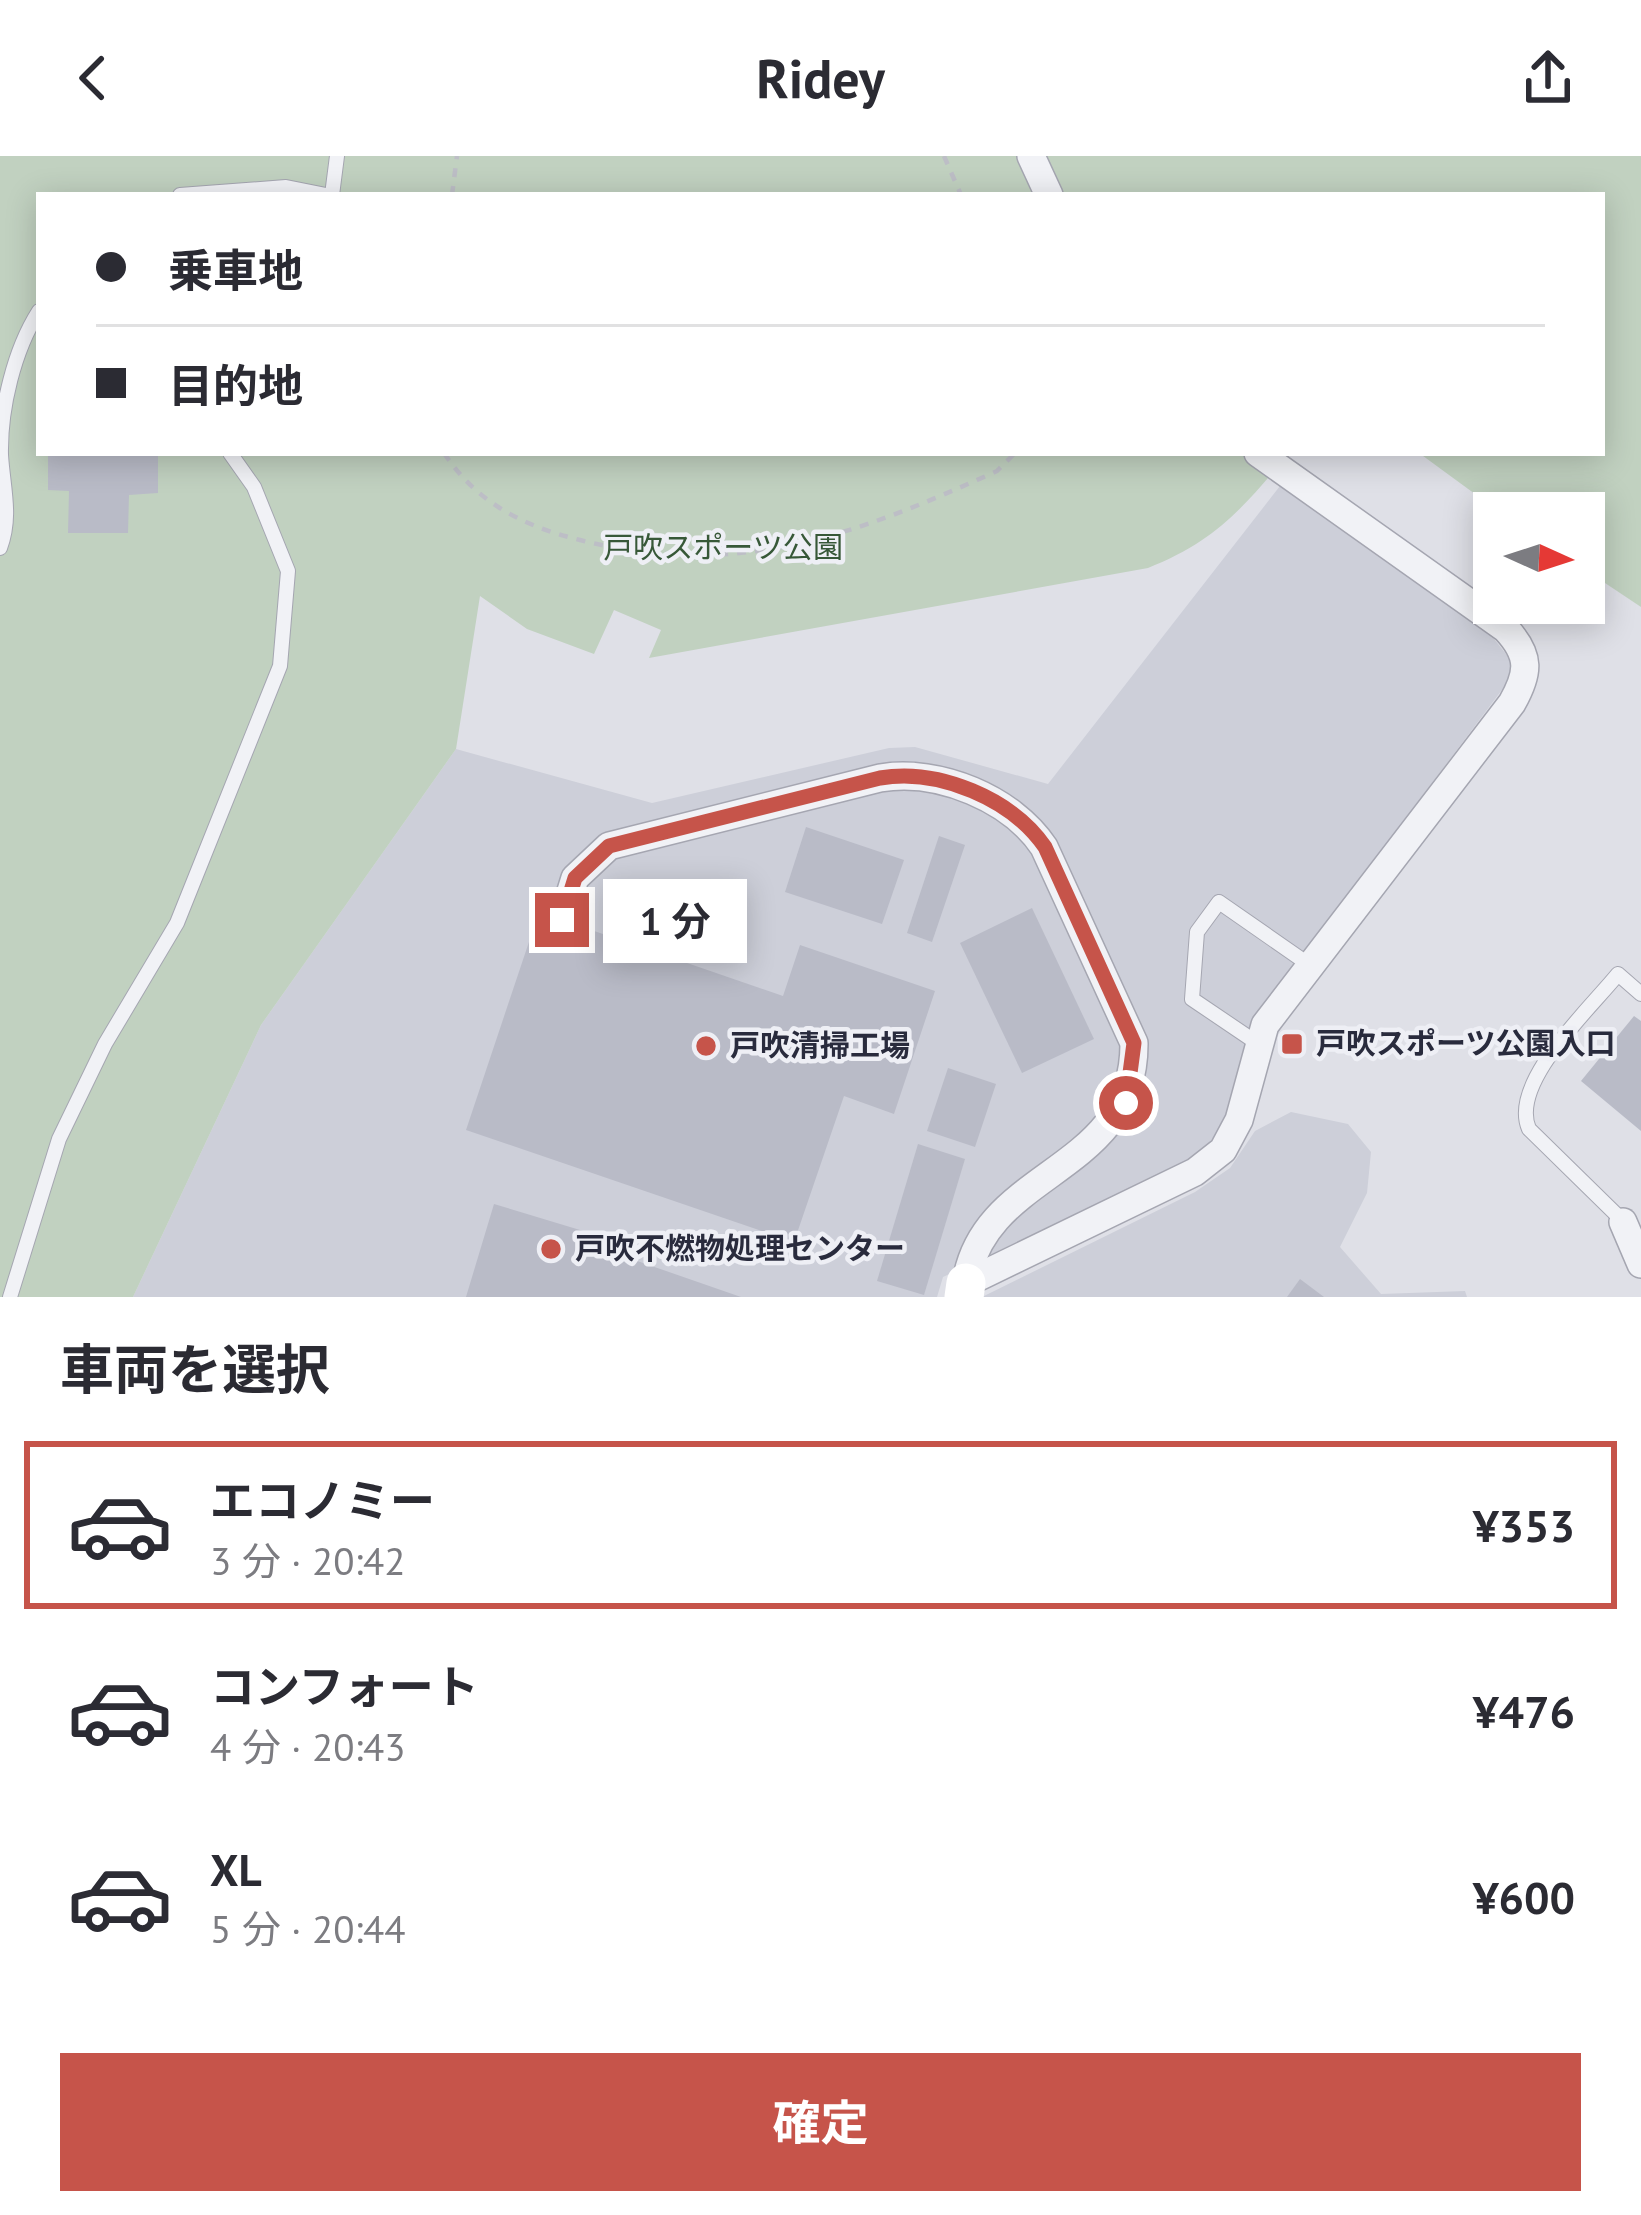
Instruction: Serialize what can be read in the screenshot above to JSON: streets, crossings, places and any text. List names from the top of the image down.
{
  "parks": ["戸吹スポーツ公園"],
  "places": {
    "transit": ["戸吹スポーツ公園入口"],
    "other": ["戸吹清掃工場", "戸吹不燃物処理センター"]
  },
  "north": "right",
  "page": {
    "header": "Ridey",
    "banner": ["乗車地", "目的地"],
    "bubble": "1 分",
    "heading": "車両を選択",
    "list": [
      {
        "name": "エコノミー",
        "note": "3 分 · 20:42",
        "value": "¥353"
      },
      {
        "name": "コンフォート",
        "note": "4 分 · 20:43",
        "value": "¥476"
      },
      {
        "name": "XL",
        "note": "5 分 · 20:44",
        "value": "¥600"
      }
    ],
    "buttons": "確定"
  }
}
